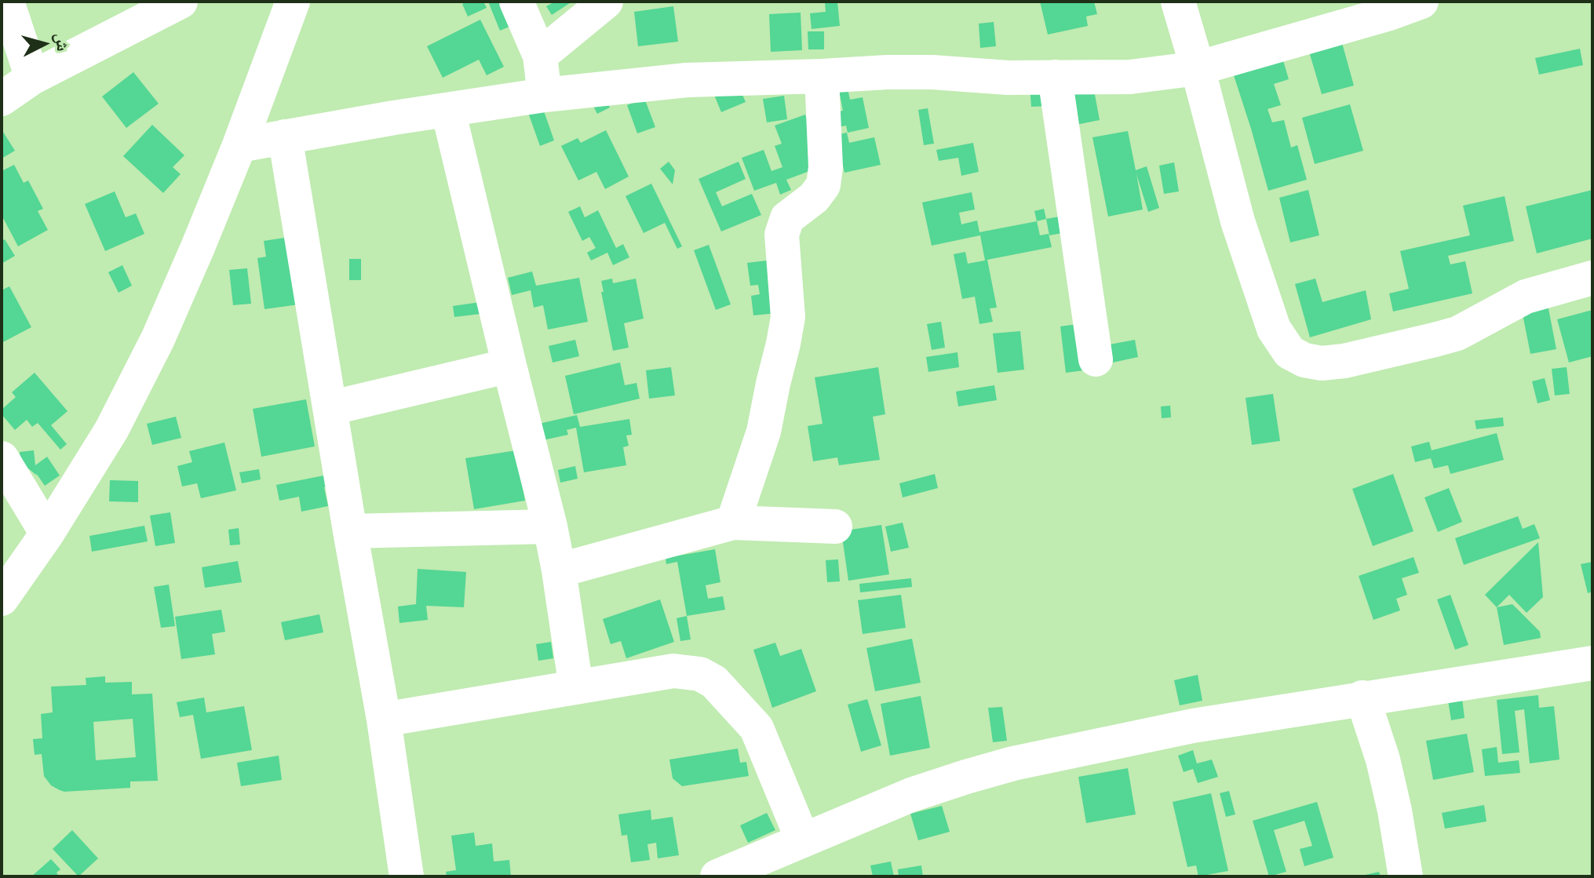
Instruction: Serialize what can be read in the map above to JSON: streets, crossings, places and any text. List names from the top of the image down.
{
  "north": "right"
}
